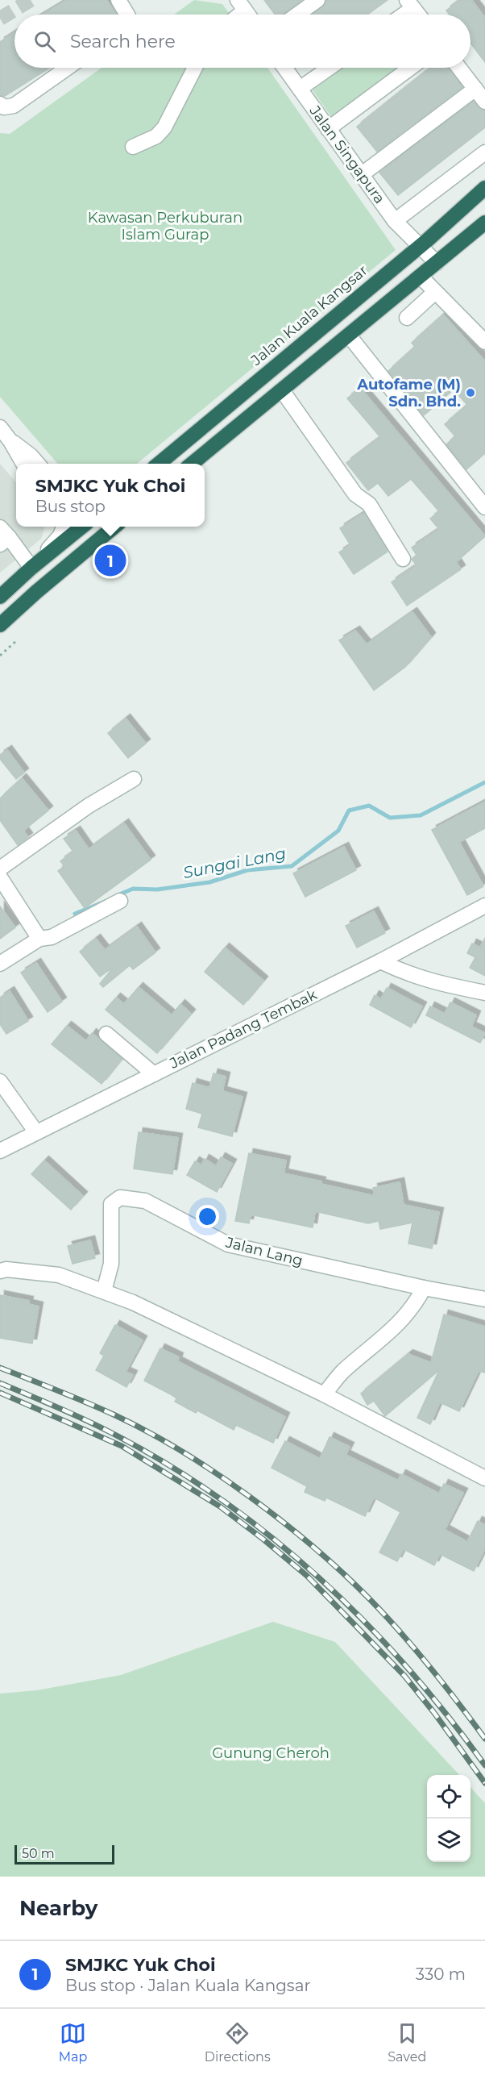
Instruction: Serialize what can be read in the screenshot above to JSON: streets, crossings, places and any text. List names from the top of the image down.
{
  "streets": {
    "highway": ["Jalan Kuala Kangsar"],
    "street": ["Jalan Singapura", "Jalan Padang Tembak", "Jalan Lang"]
  },
  "crossings": [
    ["Jalan Singapura", "Jalan Kuala Kangsar"]
  ],
  "water": ["Sungai Lang"],
  "parks": ["Kawasan Perkuburan Islam Gurap", "Gunung Cheroh"],
  "places": ["Autofame (M) Sdn. Bhd."],
  "scale_bar": "50 m",
  "page": {
    "search": "Search here",
    "popup": ["SMJKC Yuk Choi", "Bus stop"],
    "pins": "1",
    "scale": "50 m",
    "heading": "Nearby",
    "list": [
      {
        "mark": "1",
        "name": "SMJKC Yuk Choi",
        "note": "Bus stop · Jalan Kuala Kangsar",
        "value": "330 m"
      }
    ],
    "nav": ["Map", "Directions", "Saved"]
  }
}
